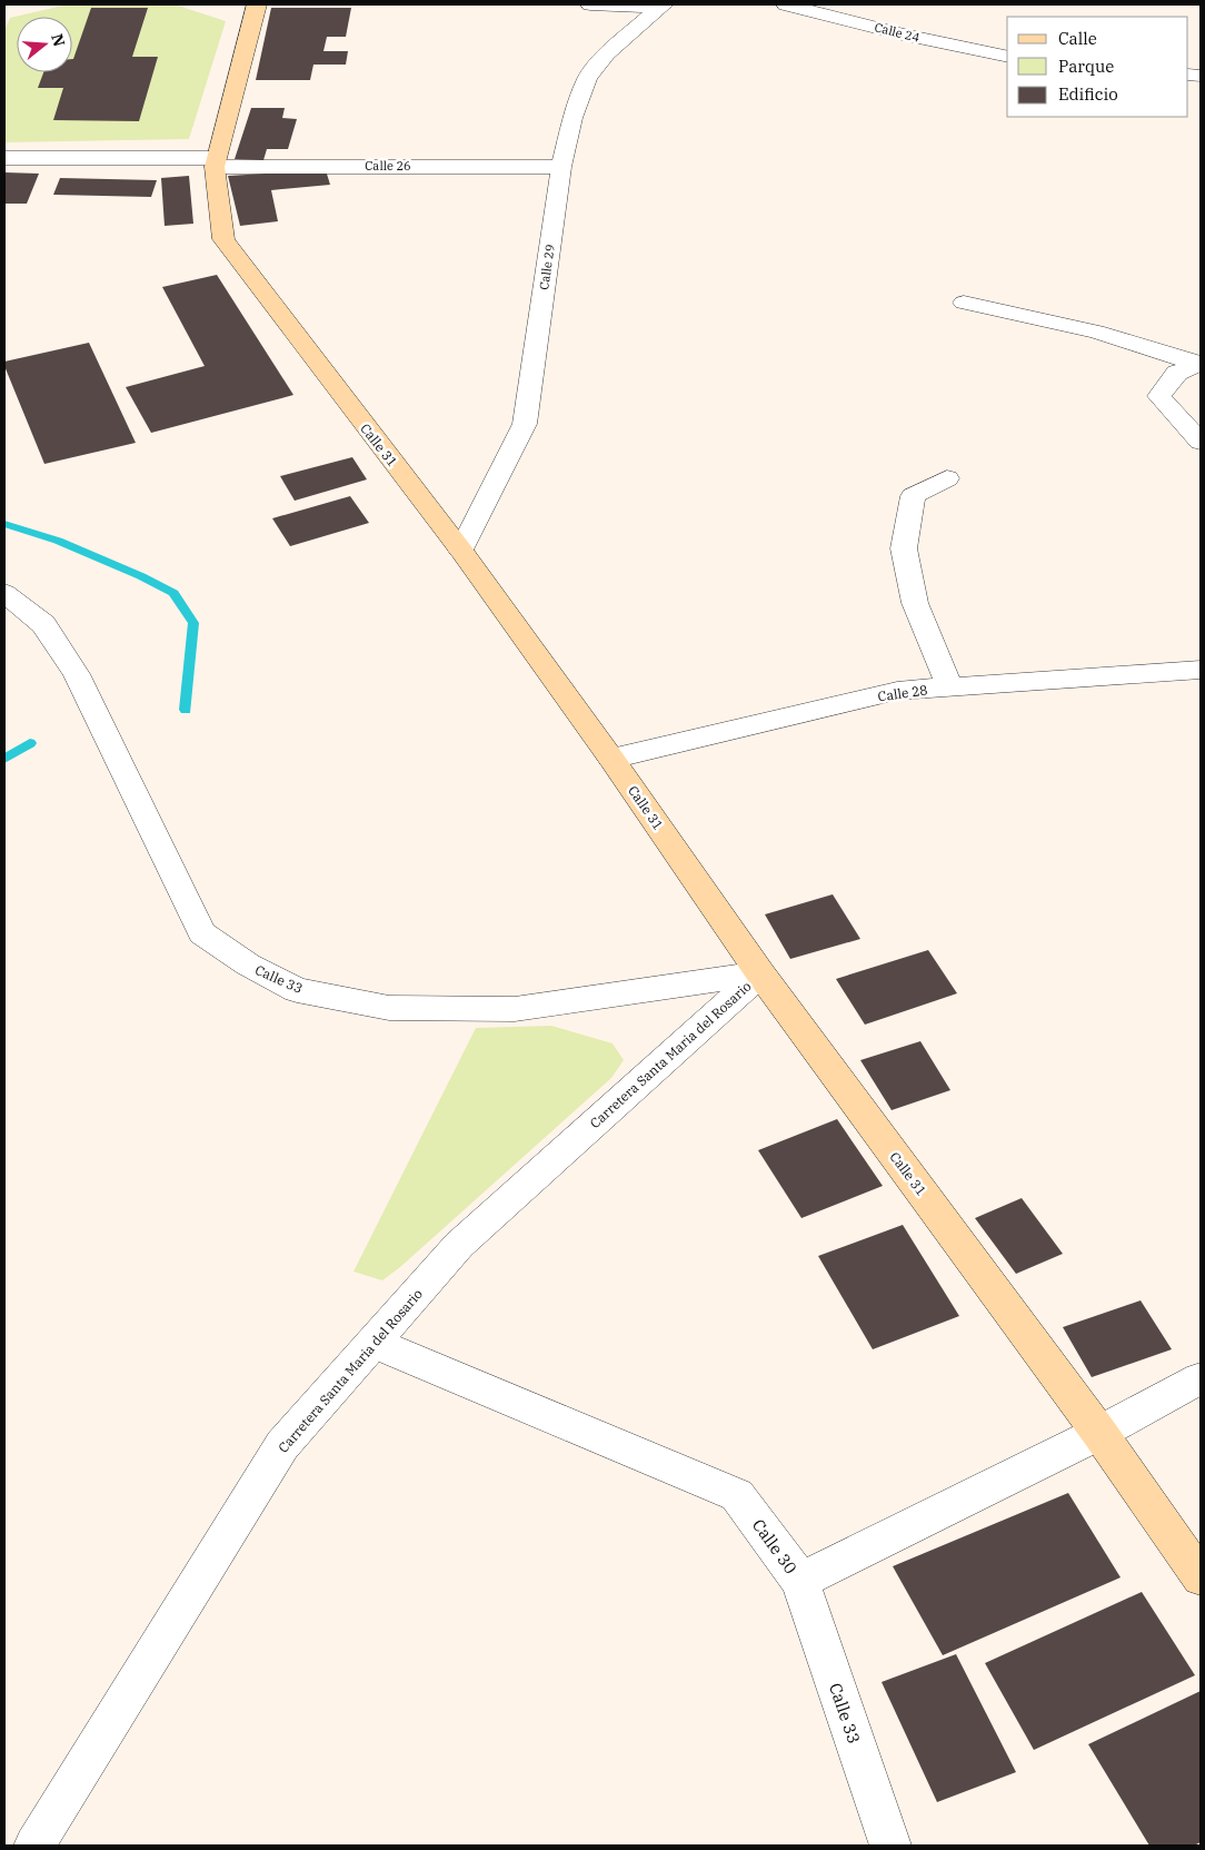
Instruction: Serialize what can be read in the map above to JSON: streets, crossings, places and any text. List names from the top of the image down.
{
  "streets": {
    "street": [
      "Calle 24",
      "Calle 26",
      "Calle 29",
      "Calle 31",
      "Calle 28",
      "Calle 33",
      "Carretera Santa Maria del Rosario",
      "Calle 30"
    ]
  },
  "crossings": [
    ["Calle 26", "Calle 29"],
    ["Calle 26", "Calle 31"],
    ["Calle 29", "Calle 31"],
    ["Calle 31", "Calle 28"],
    ["Calle 31", "Calle 33"],
    ["Calle 31", "Carretera Santa Maria del Rosario"],
    ["Calle 31", "Calle 30"],
    ["Calle 33", "Carretera Santa Maria del Rosario"],
    ["Calle 33", "Calle 30"],
    ["Carretera Santa Maria del Rosario", "Calle 30"]
  ],
  "legend": ["Calle", "Parque", "Edificio"],
  "north": "right"
}
